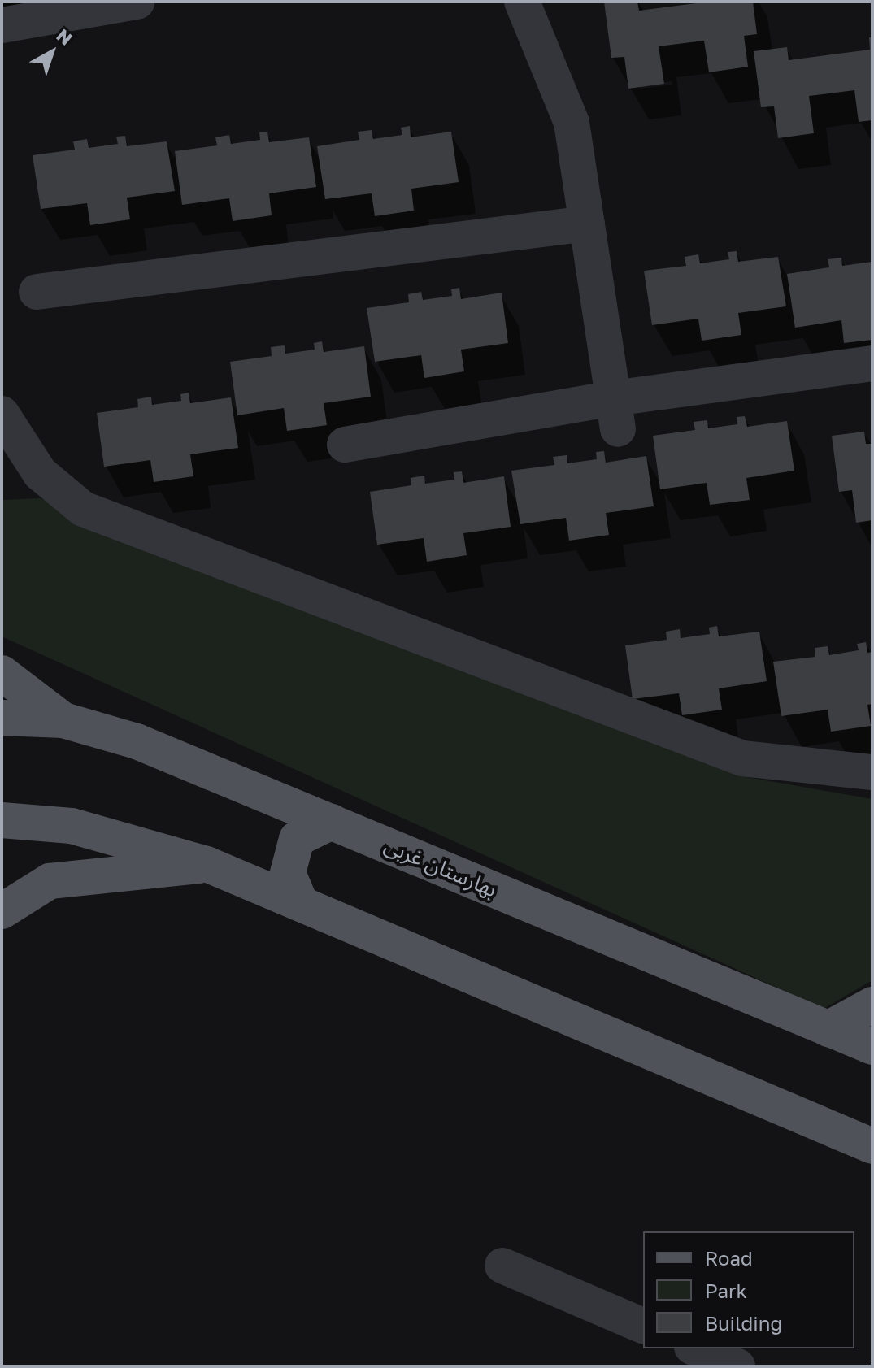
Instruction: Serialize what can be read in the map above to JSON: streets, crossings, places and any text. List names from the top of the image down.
{
  "streets": {
    "main road": ["بهارستان غربی"]
  },
  "legend": ["Road", "Park", "Building"],
  "north": "top right"
}
